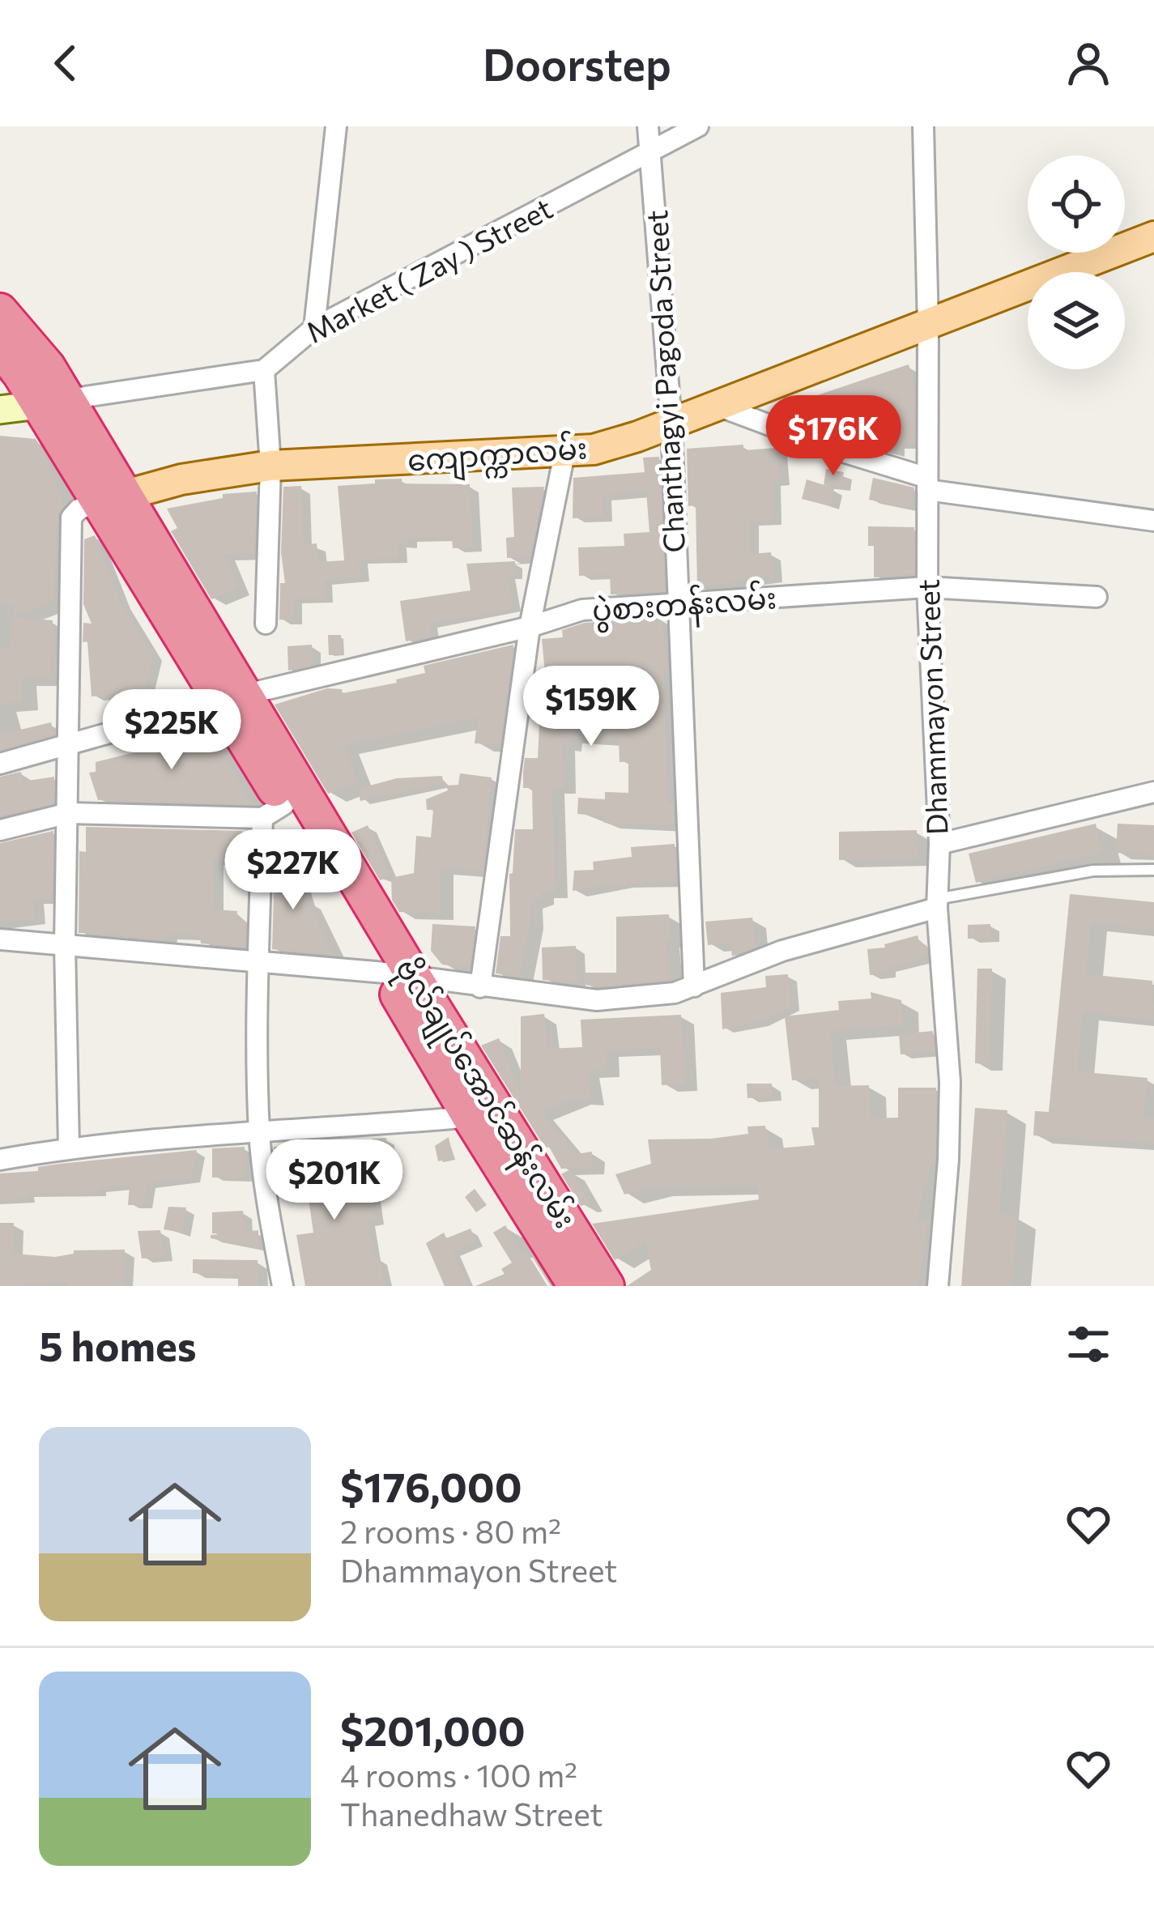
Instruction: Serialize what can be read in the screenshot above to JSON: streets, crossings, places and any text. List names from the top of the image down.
{
  "streets": {
    "highway": ["ဗိုလ်ချုပ်အောင်ဆန်းလမ်း"],
    "main road": ["ကျောက္ကာလမ်း"],
    "street": [
      "Market ( Zay ) Street",
      "Chanthagyi Pagoda Street",
      "ပွဲစားတန်းလမ်း",
      "Dhammayon Street"
    ]
  },
  "crossings": [
    ["Market ( Zay ) Street", "Chanthagyi Pagoda Street"],
    ["Chanthagyi Pagoda Street", "ကျောက္ကာလမ်း"],
    ["Chanthagyi Pagoda Street", "ပွဲစားတန်းလမ်း"],
    ["ကျောက္ကာလမ်း", "Dhammayon Street"],
    ["ကျောက္ကာလမ်း", "ဗိုလ်ချုပ်အောင်ဆန်းလမ်း"],
    ["ပွဲစားတန်းလမ်း", "Dhammayon Street"],
    ["ပွဲစားတန်းလမ်း", "ဗိုလ်ချုပ်အောင်ဆန်းလမ်း"]
  ],
  "page": {
    "header": "Doorstep",
    "price": [
      "$176K",
      "$159K",
      "$225K",
      "$227K",
      "$201K"
    ],
    "heading": "5 homes",
    "list": [
      {
        "name": "$176,000",
        "note": "2 rooms · 80 m² · Dhammayon Street"
      },
      {
        "name": "$201,000",
        "note": "4 rooms · 100 m² · Thanedhaw Street"
      }
    ]
  }
}
